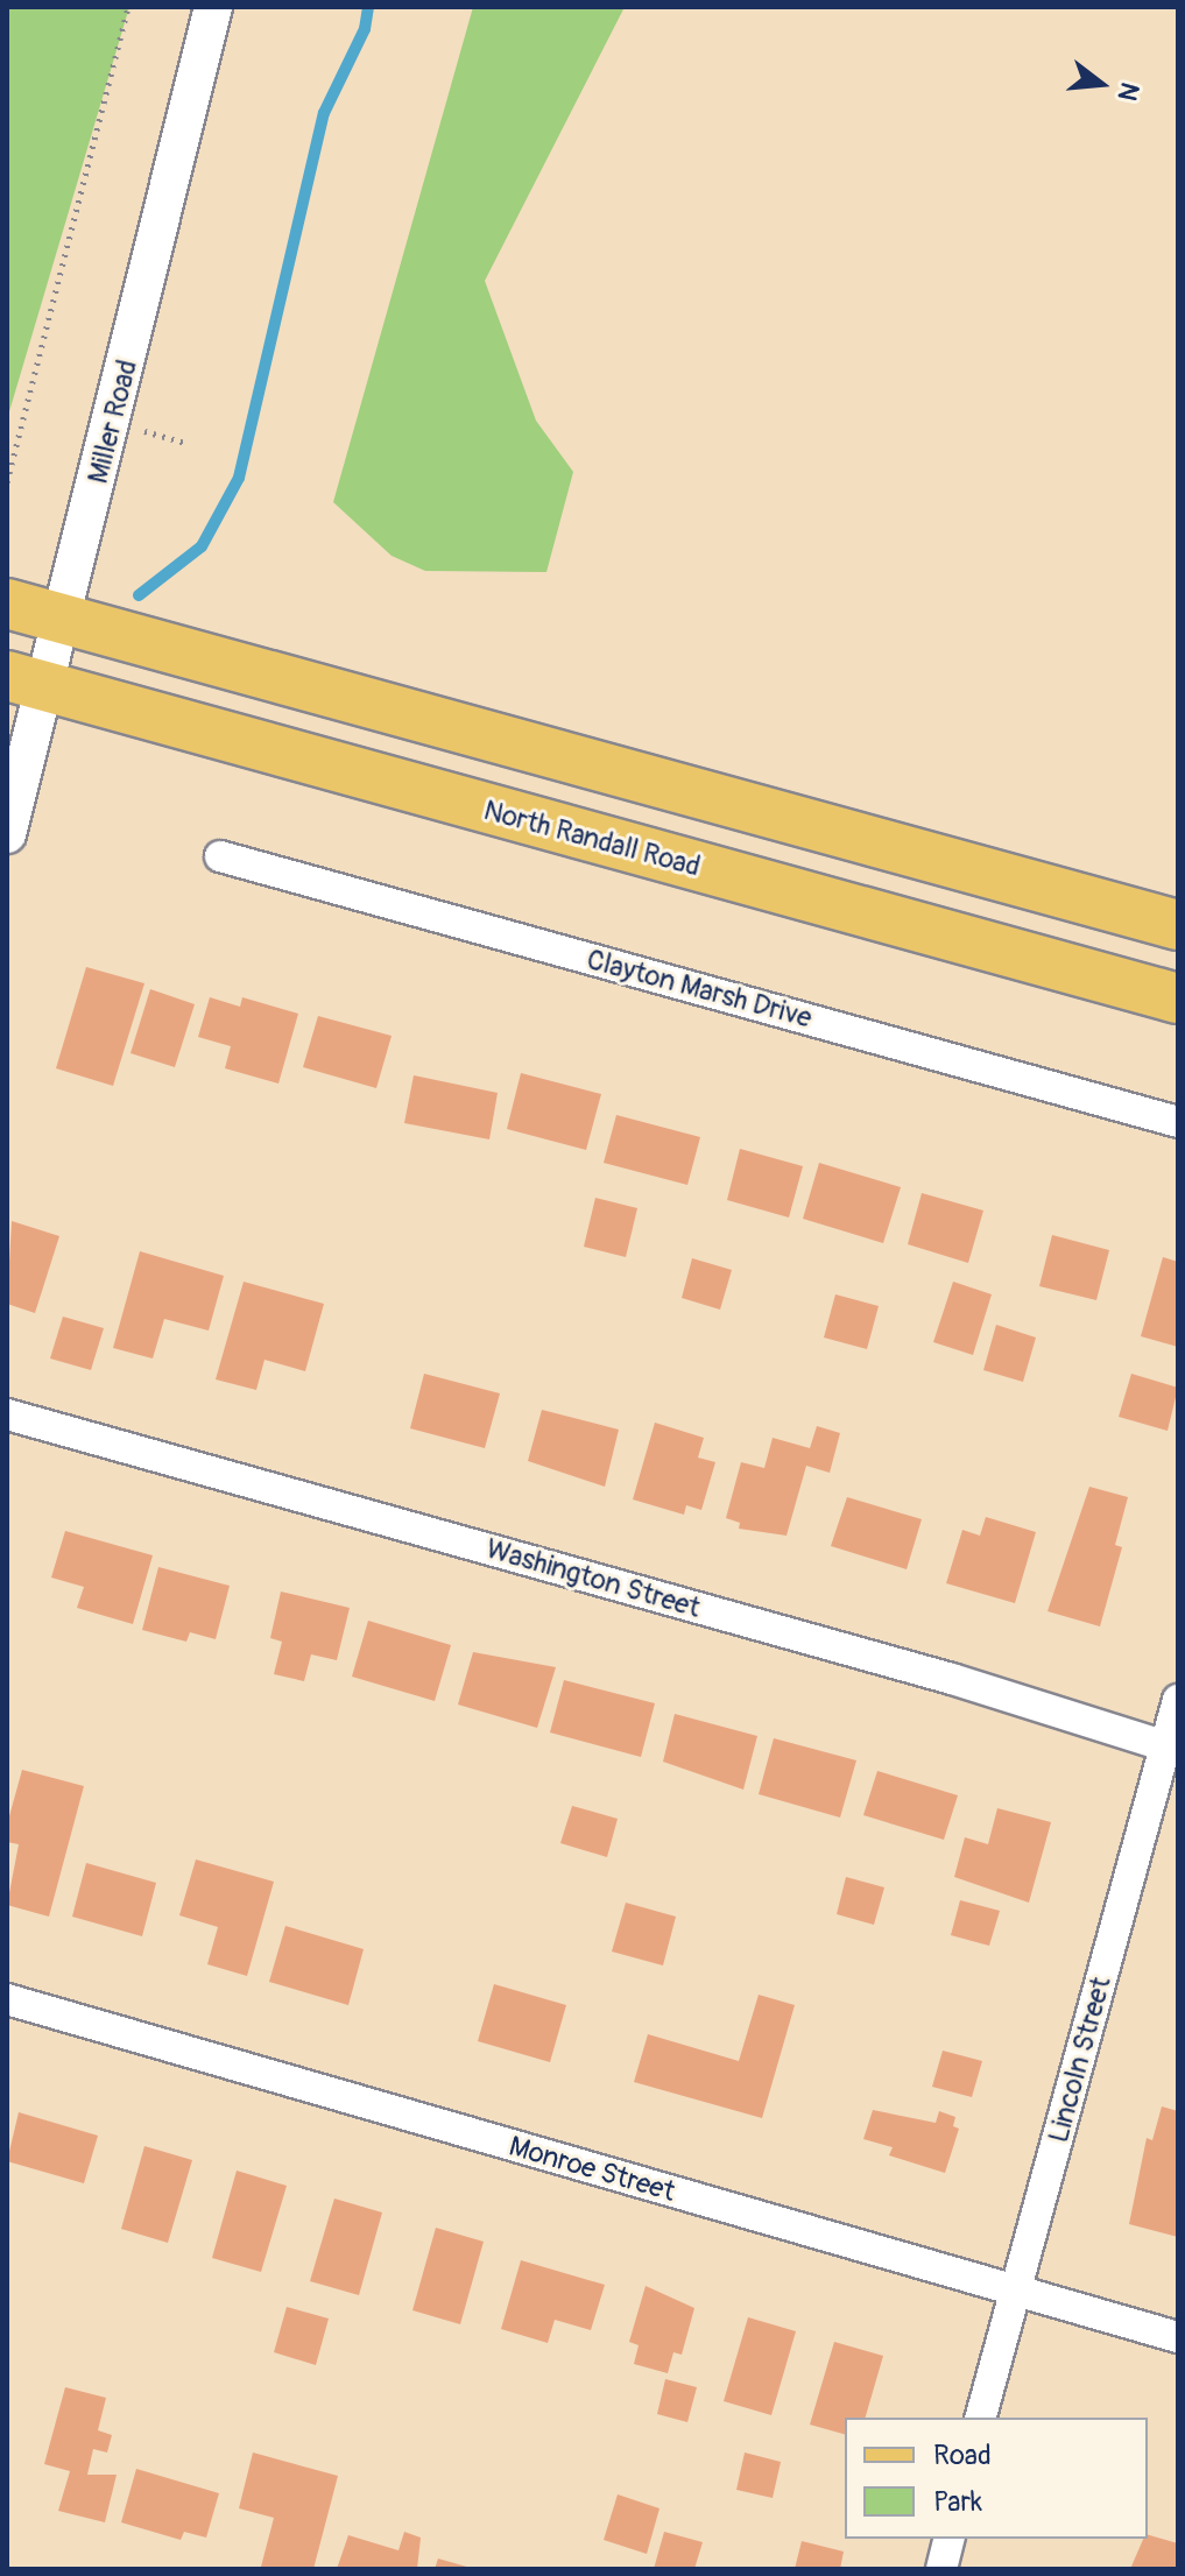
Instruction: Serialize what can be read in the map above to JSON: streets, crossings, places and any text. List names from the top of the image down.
{
  "streets": {
    "main road": ["North Randall Road"],
    "street": [
      "Miller Road",
      "Clayton Marsh Drive",
      "Washington Street",
      "Lincoln Street",
      "Monroe Street"
    ]
  },
  "crossings": [
    ["Miller Road", "North Randall Road"],
    ["Washington Street", "Lincoln Street"],
    ["Lincoln Street", "Monroe Street"]
  ],
  "legend": ["Road", "Park"],
  "north": "right"
}
